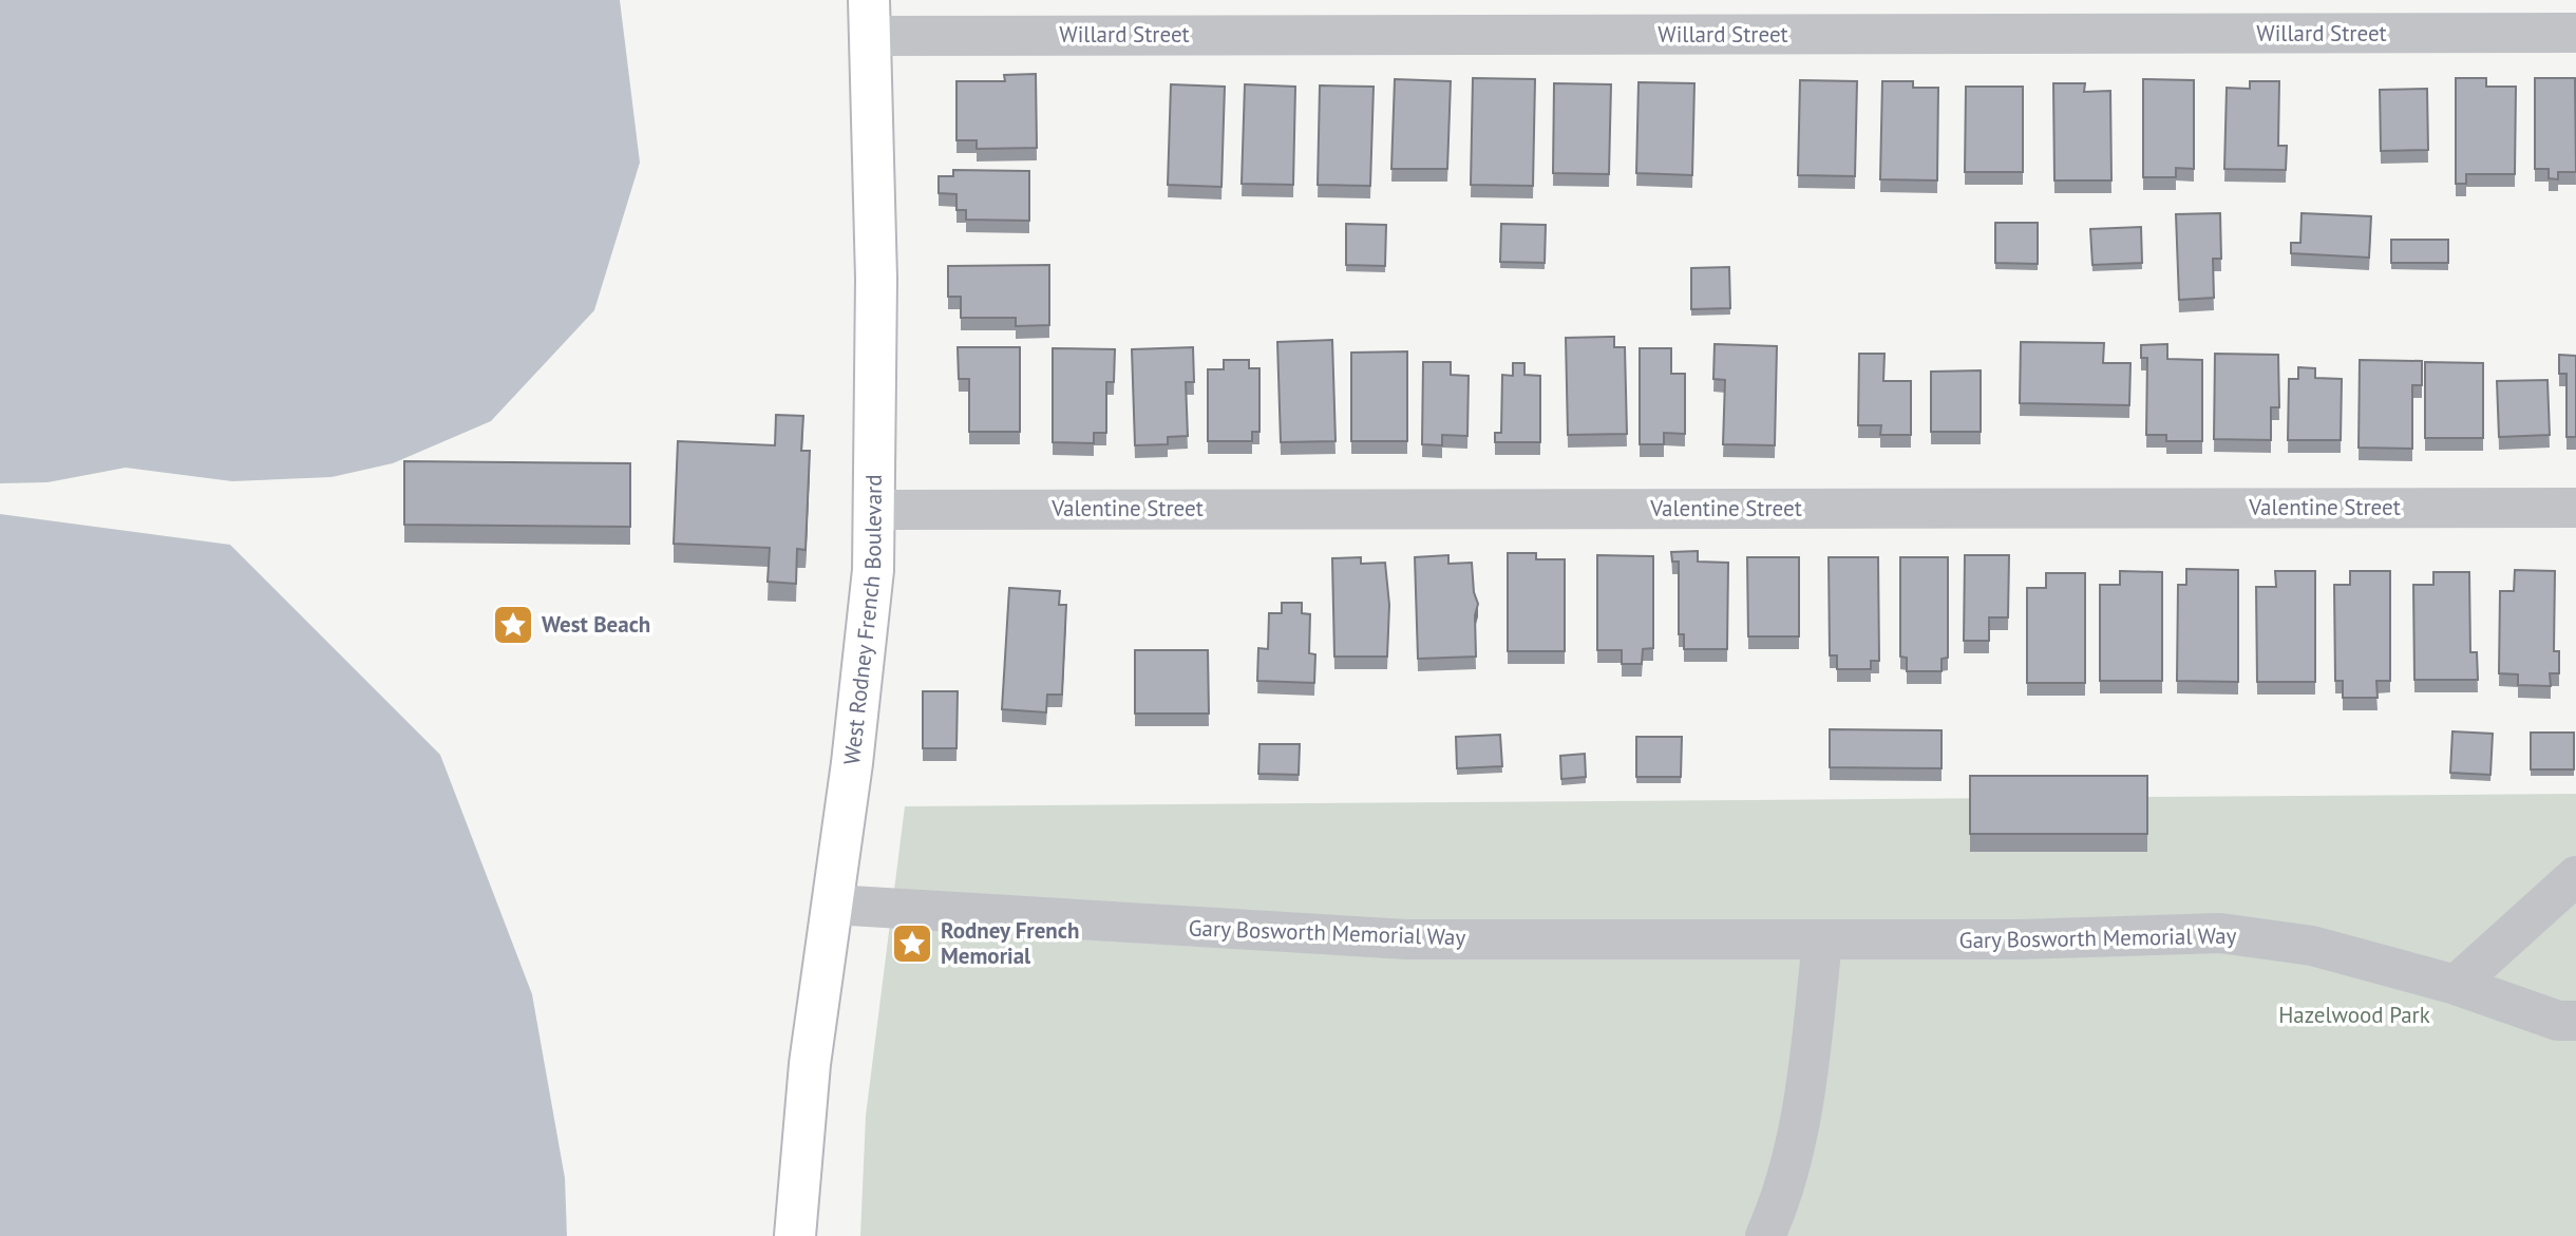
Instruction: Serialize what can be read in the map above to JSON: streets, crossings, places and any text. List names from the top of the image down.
{
  "streets": {
    "main road": ["West Rodney French Boulevard"],
    "street": ["Willard Street", "Valentine Street", "Gary Bosworth Memorial Way"]
  },
  "crossings": [
    ["Willard Street", "West Rodney French Boulevard"],
    ["Valentine Street", "West Rodney French Boulevard"],
    ["West Rodney French Boulevard", "Gary Bosworth Memorial Way"]
  ],
  "parks": ["Hazelwood Park"],
  "places": {
    "place": ["West Beach", "Rodney French Memorial"]
  }
}
